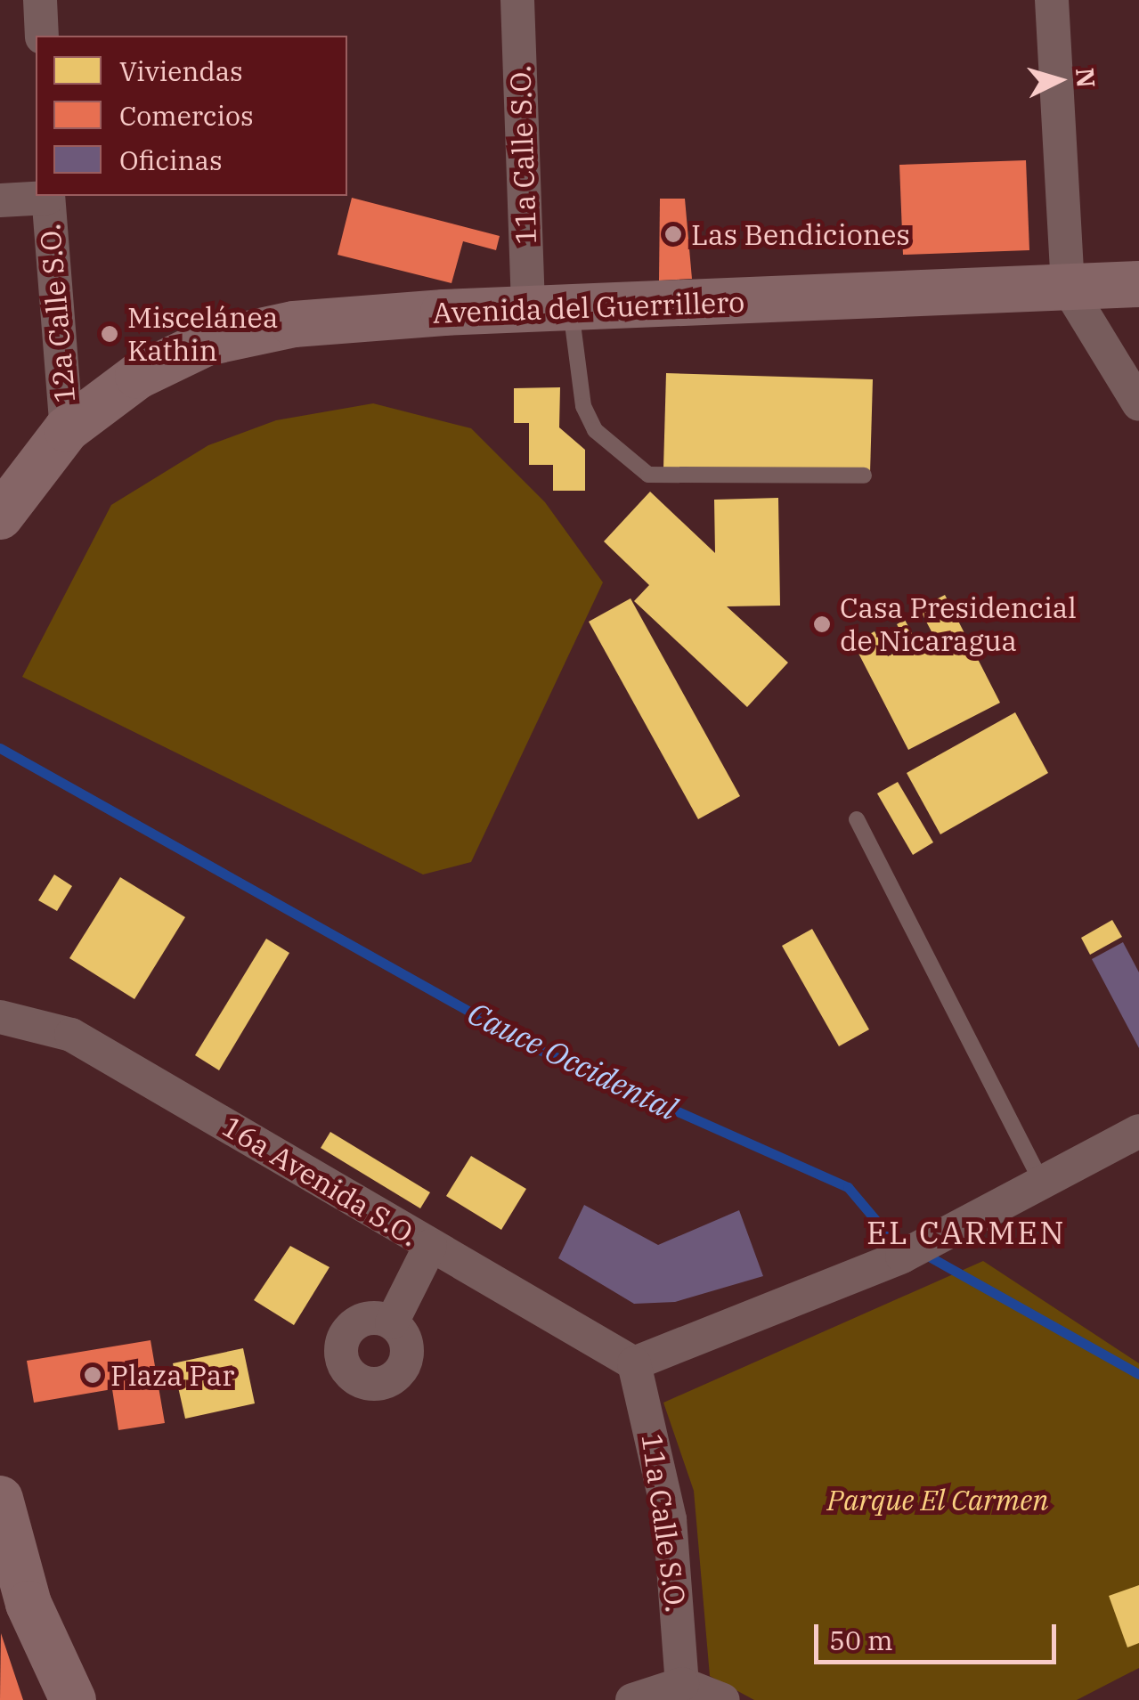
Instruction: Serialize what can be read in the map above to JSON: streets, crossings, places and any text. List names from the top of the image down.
{
  "streets": {
    "street": [
      "11a Calle S.O.",
      "Avenida del Guerrillero",
      "12a Calle S.O.",
      "16a Avenida S.O."
    ]
  },
  "crossings": [
    ["11a Calle S.O.", "Avenida del Guerrillero"],
    ["11a Calle S.O.", "16a Avenida S.O."],
    ["Avenida del Guerrillero", "12a Calle S.O."]
  ],
  "districts": ["EL CARMEN"],
  "water": ["Cauce Occidental"],
  "parks": ["Parque El Carmen"],
  "places": [
    "Las Bendiciones",
    "Miscelánea Kathin",
    "Casa Presidencial de Nicaragua",
    "Plaza Par"
  ],
  "legend": ["Viviendas", "Comercios", "Oficinas"],
  "scale_bar": "50 m",
  "north": "right"
}
